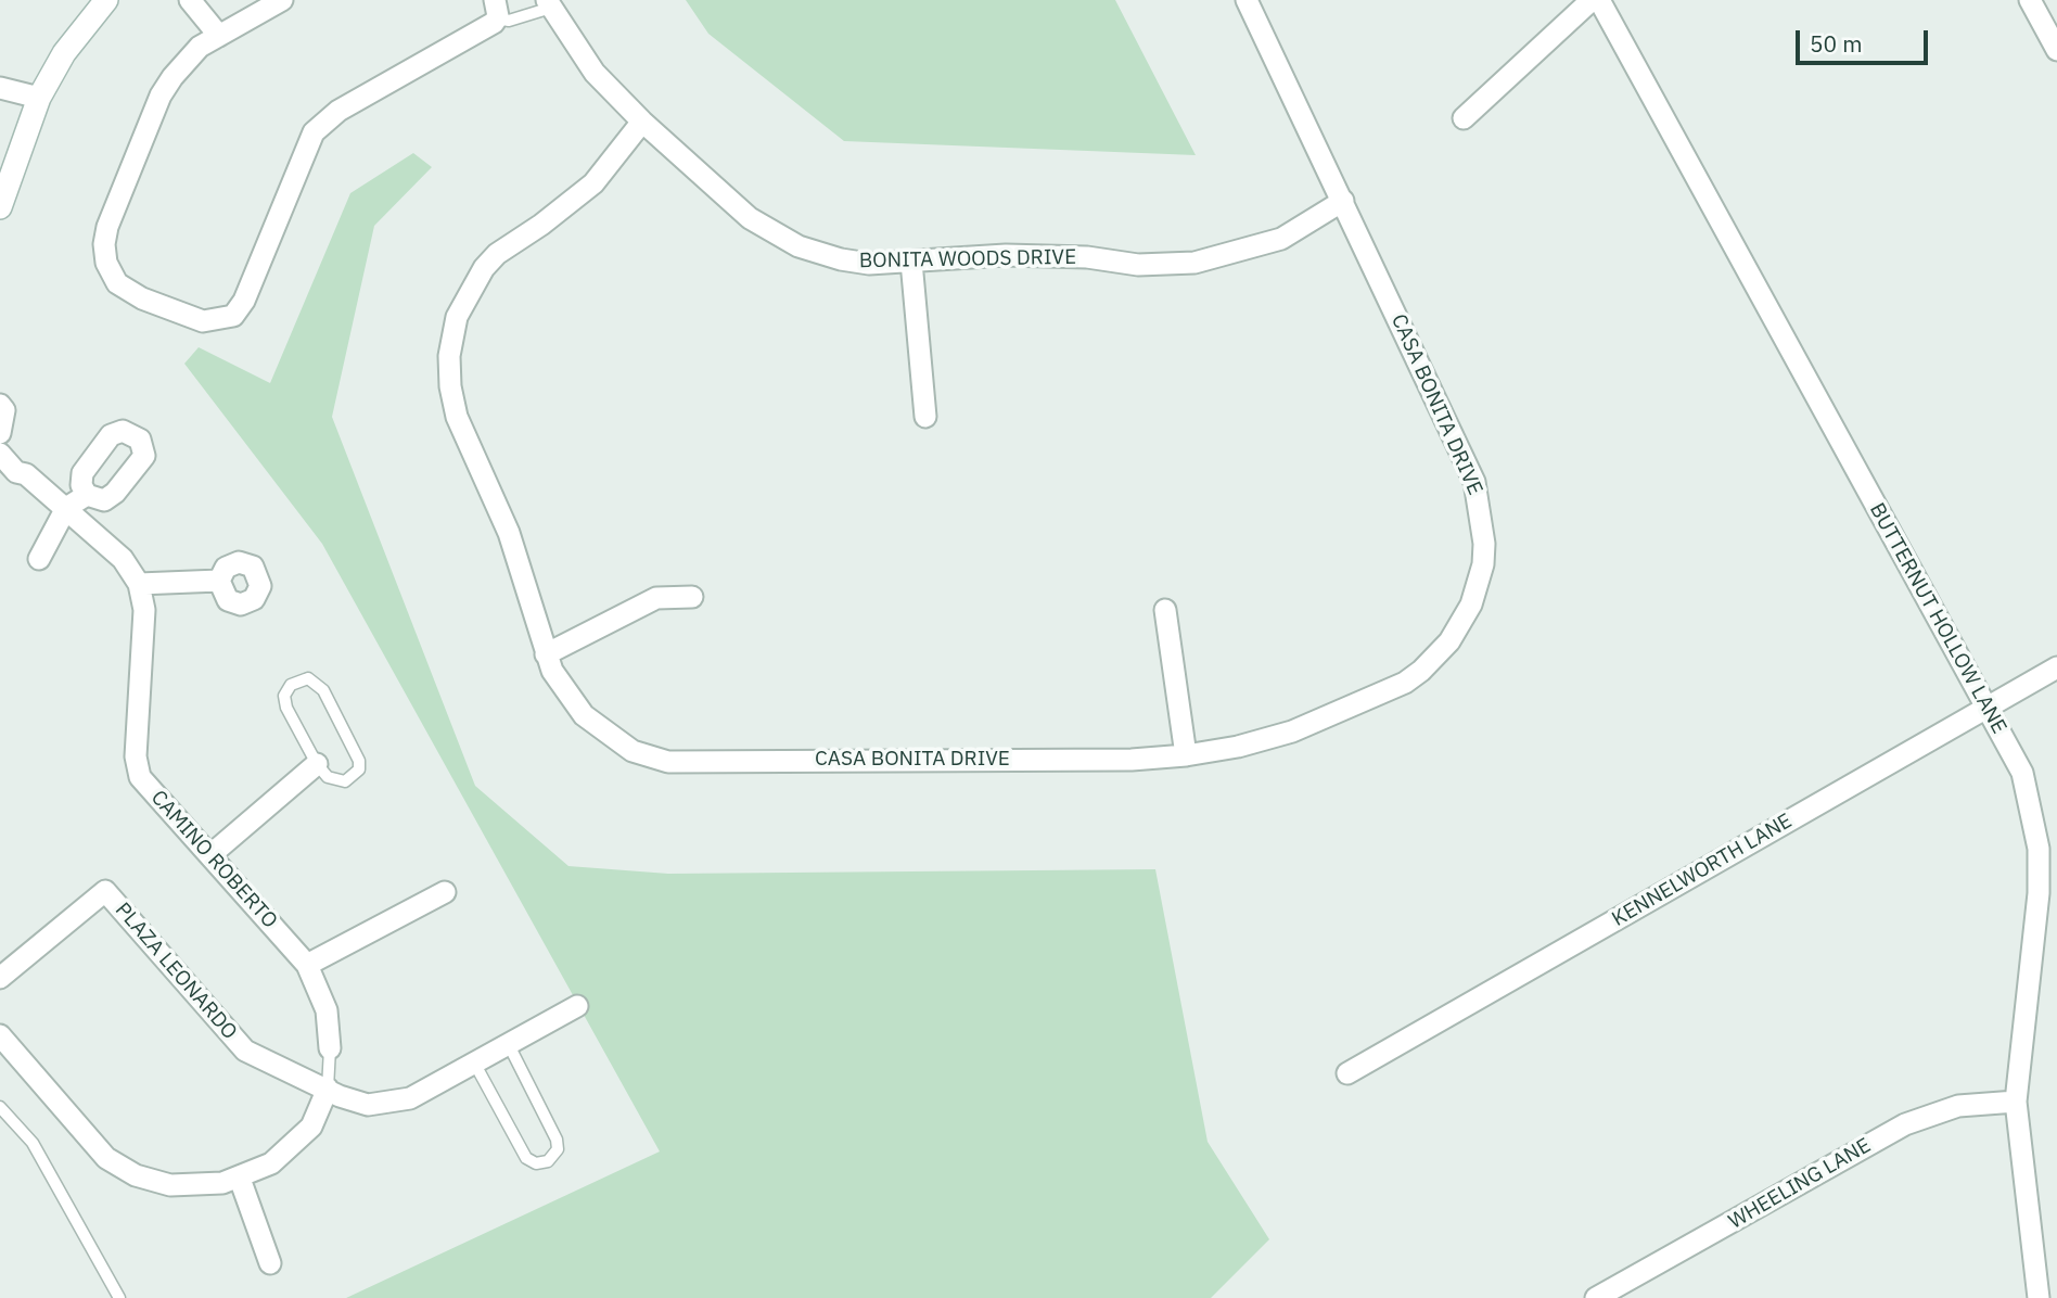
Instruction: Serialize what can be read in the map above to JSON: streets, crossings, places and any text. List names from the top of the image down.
{
  "streets": {
    "street": [
      "BONITA WOODS DRIVE",
      "CASA BONITA DRIVE",
      "BUTTERNUT HOLLOW LANE",
      "CAMINO ROBERTO",
      "KENNELWORTH LANE",
      "PLAZA LEONARDO",
      "WHEELING LANE"
    ]
  },
  "crossings": [
    ["BONITA WOODS DRIVE", "CASA BONITA DRIVE"],
    ["BUTTERNUT HOLLOW LANE", "KENNELWORTH LANE"],
    ["BUTTERNUT HOLLOW LANE", "WHEELING LANE"],
    ["CAMINO ROBERTO", "PLAZA LEONARDO"]
  ],
  "scale_bar": "50 m"
}
